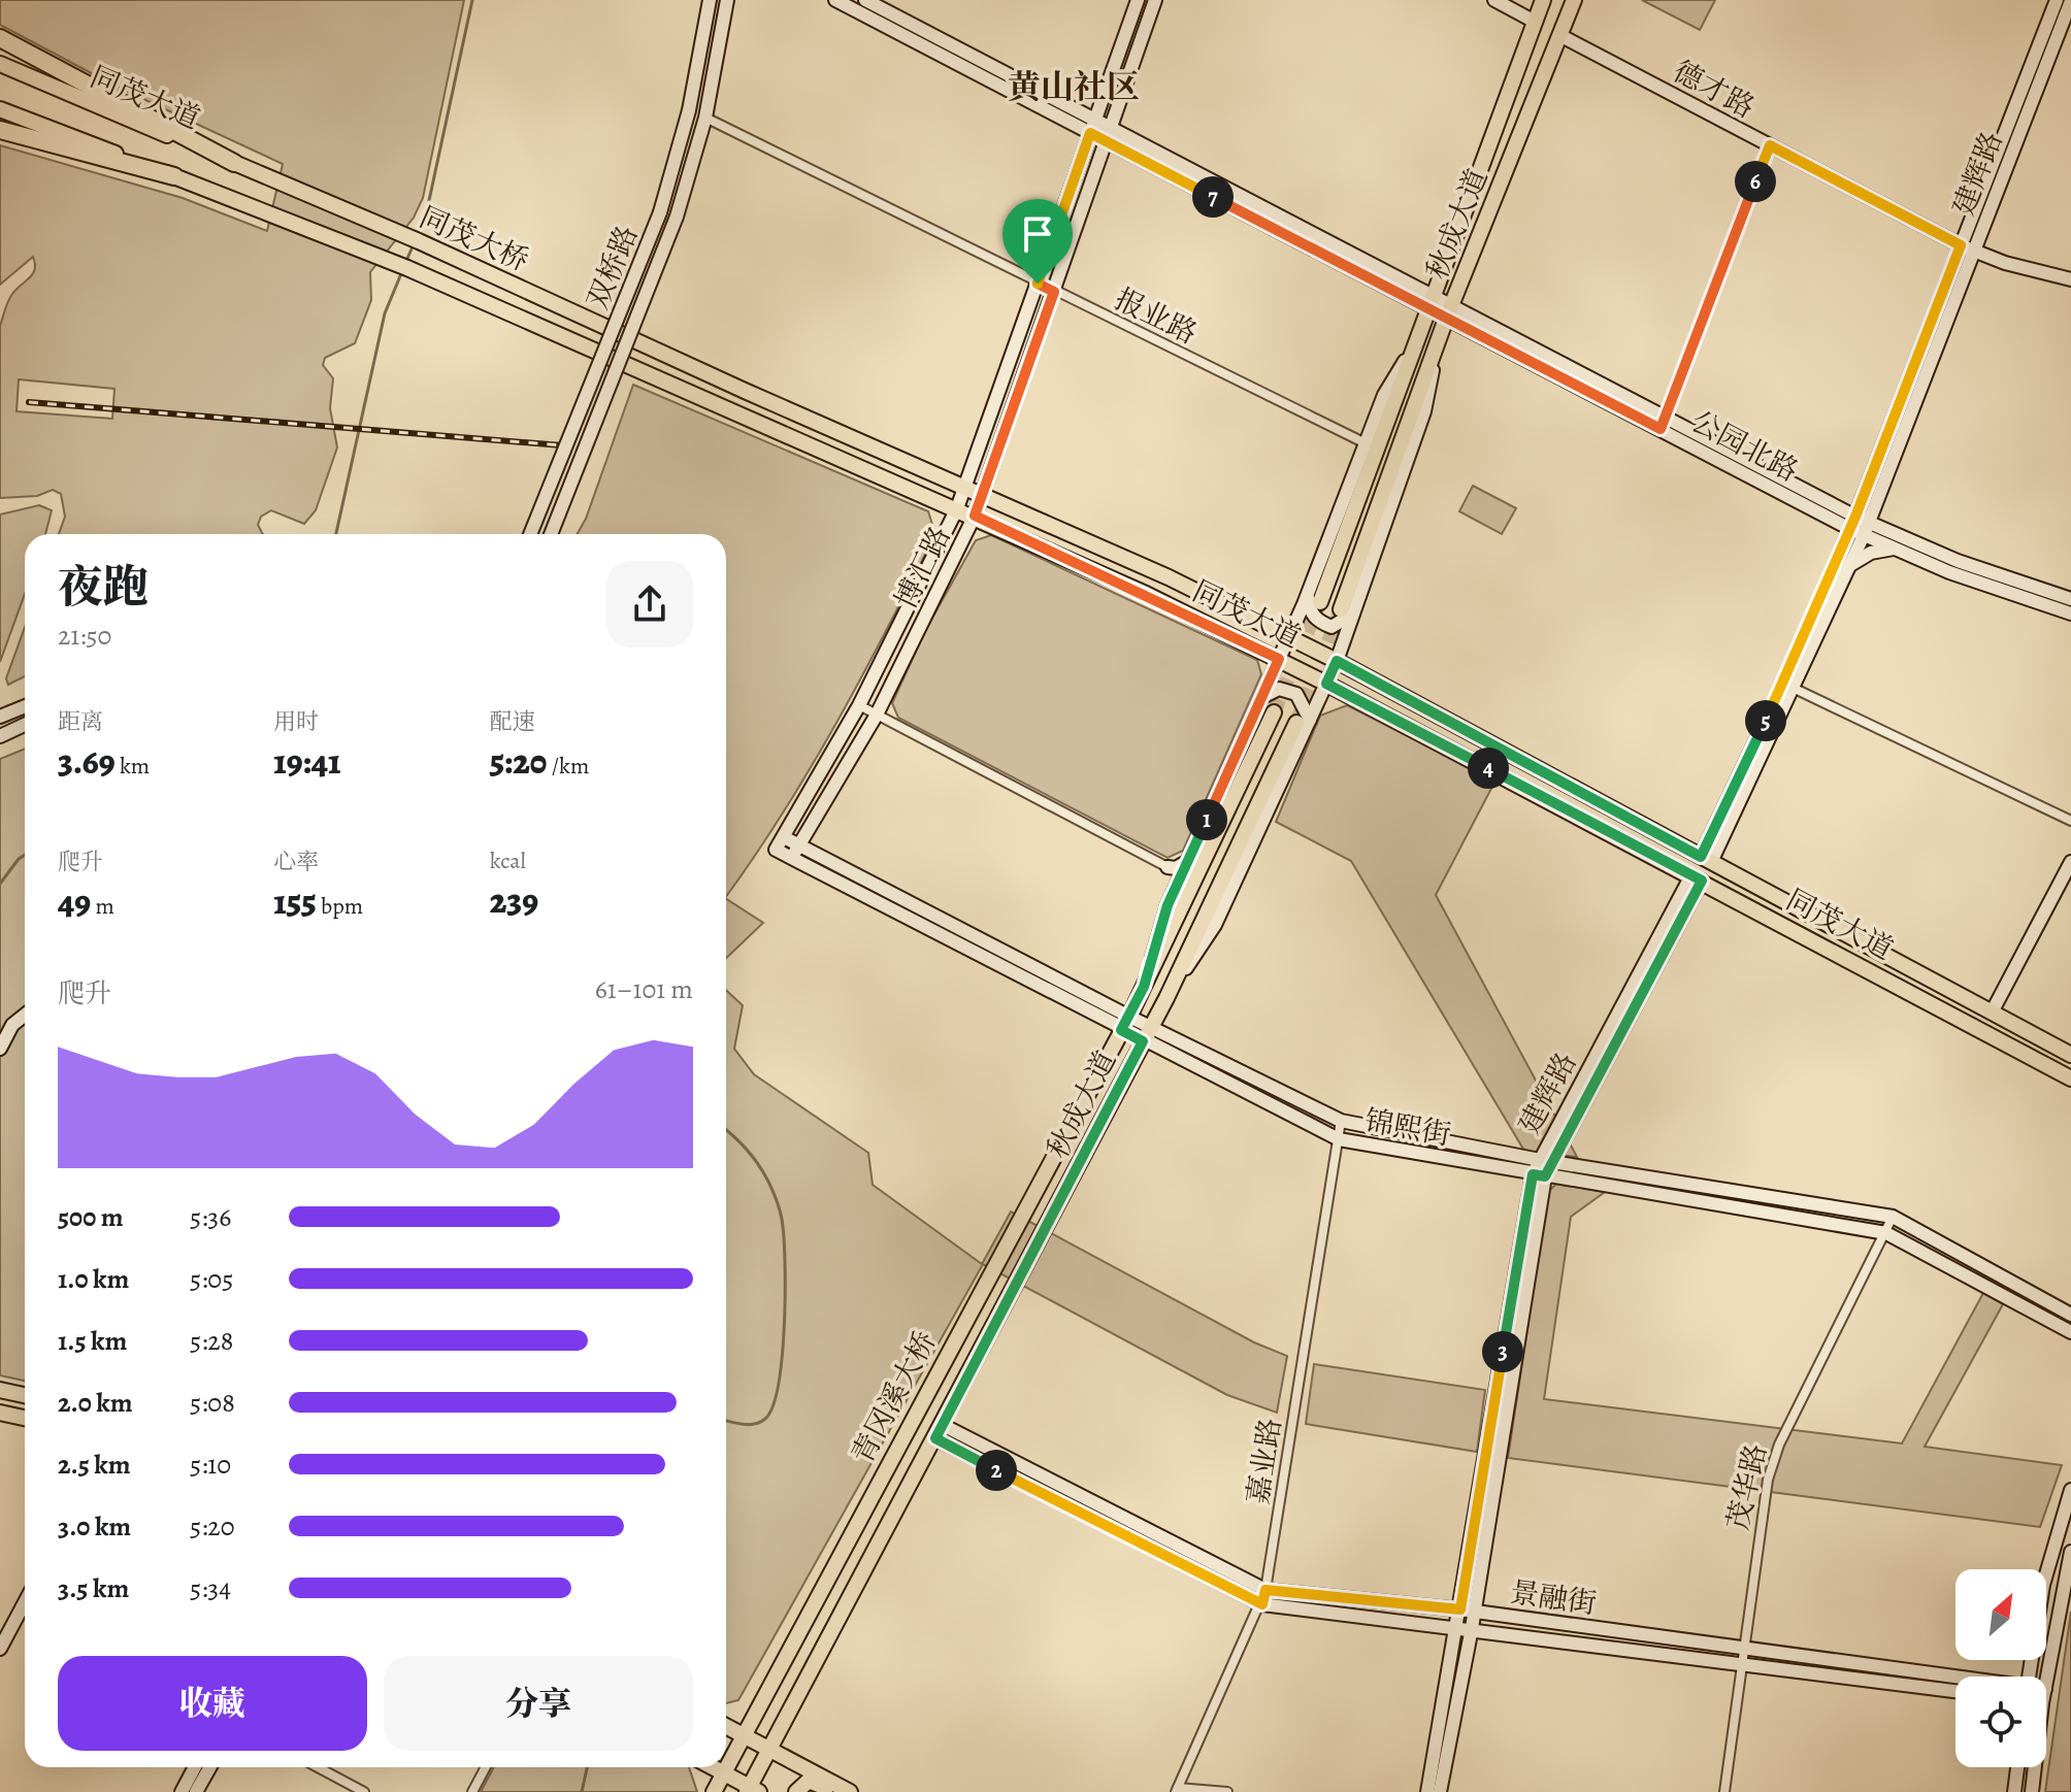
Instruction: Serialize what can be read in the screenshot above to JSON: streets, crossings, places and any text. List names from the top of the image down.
{
  "streets": {
    "main road": [
      "同茂大道",
      "秋成大道",
      "同茂大桥",
      "青冈溪大桥"
    ],
    "street": [
      "德才路",
      "建辉路",
      "双桥路",
      "报业路",
      "公园北路",
      "博汇路",
      "锦熙街",
      "嘉业路",
      "茂华路",
      "景融街"
    ]
  },
  "crossings": [
    ["德才路", "建辉路"],
    ["德才路", "秋成大道"],
    ["同茂大道", "建辉路"],
    ["同茂大道", "同茂大桥"],
    ["同茂大道", "博汇路"],
    ["建辉路", "公园北路"],
    ["建辉路", "锦熙街"],
    ["建辉路", "景融街"],
    ["秋成大道", "公园北路"],
    ["秋成大道", "锦熙街"],
    ["秋成大道", "青冈溪大桥"],
    ["双桥路", "报业路"],
    ["报业路", "博汇路"],
    ["公园北路", "博汇路"],
    ["博汇路", "锦熙街"],
    ["锦熙街", "嘉业路"],
    ["锦熙街", "茂华路"],
    ["青冈溪大桥", "景融街"],
    ["嘉业路", "景融街"],
    ["茂华路", "景融街"]
  ],
  "districts": ["黄山社区"],
  "north": "top right",
  "page": {
    "pins": [
      "6",
      "7",
      "5",
      "4",
      "1",
      "3",
      "2"
    ],
    "heading": ["夜跑", "21:50"],
    "stats": [
      ["距离", "3.69 km"],
      ["用时", "19:41"],
      ["配速", "5:20 /km"],
      ["爬升", "49 m"],
      ["心率", "155 bpm"],
      ["kcal", "239"]
    ],
    "chart": ["爬升", "61–101 m"],
    "list": [
      {
        "name": "500 m",
        "note": "5:36"
      },
      {
        "name": "1.0 km",
        "note": "5:05"
      },
      {
        "name": "1.5 km",
        "note": "5:28"
      },
      {
        "name": "2.0 km",
        "note": "5:08"
      },
      {
        "name": "2.5 km",
        "note": "5:10"
      },
      {
        "name": "3.0 km",
        "note": "5:20"
      },
      {
        "name": "3.5 km",
        "note": "5:34"
      }
    ],
    "buttons": ["收藏", "分享"]
  }
}
